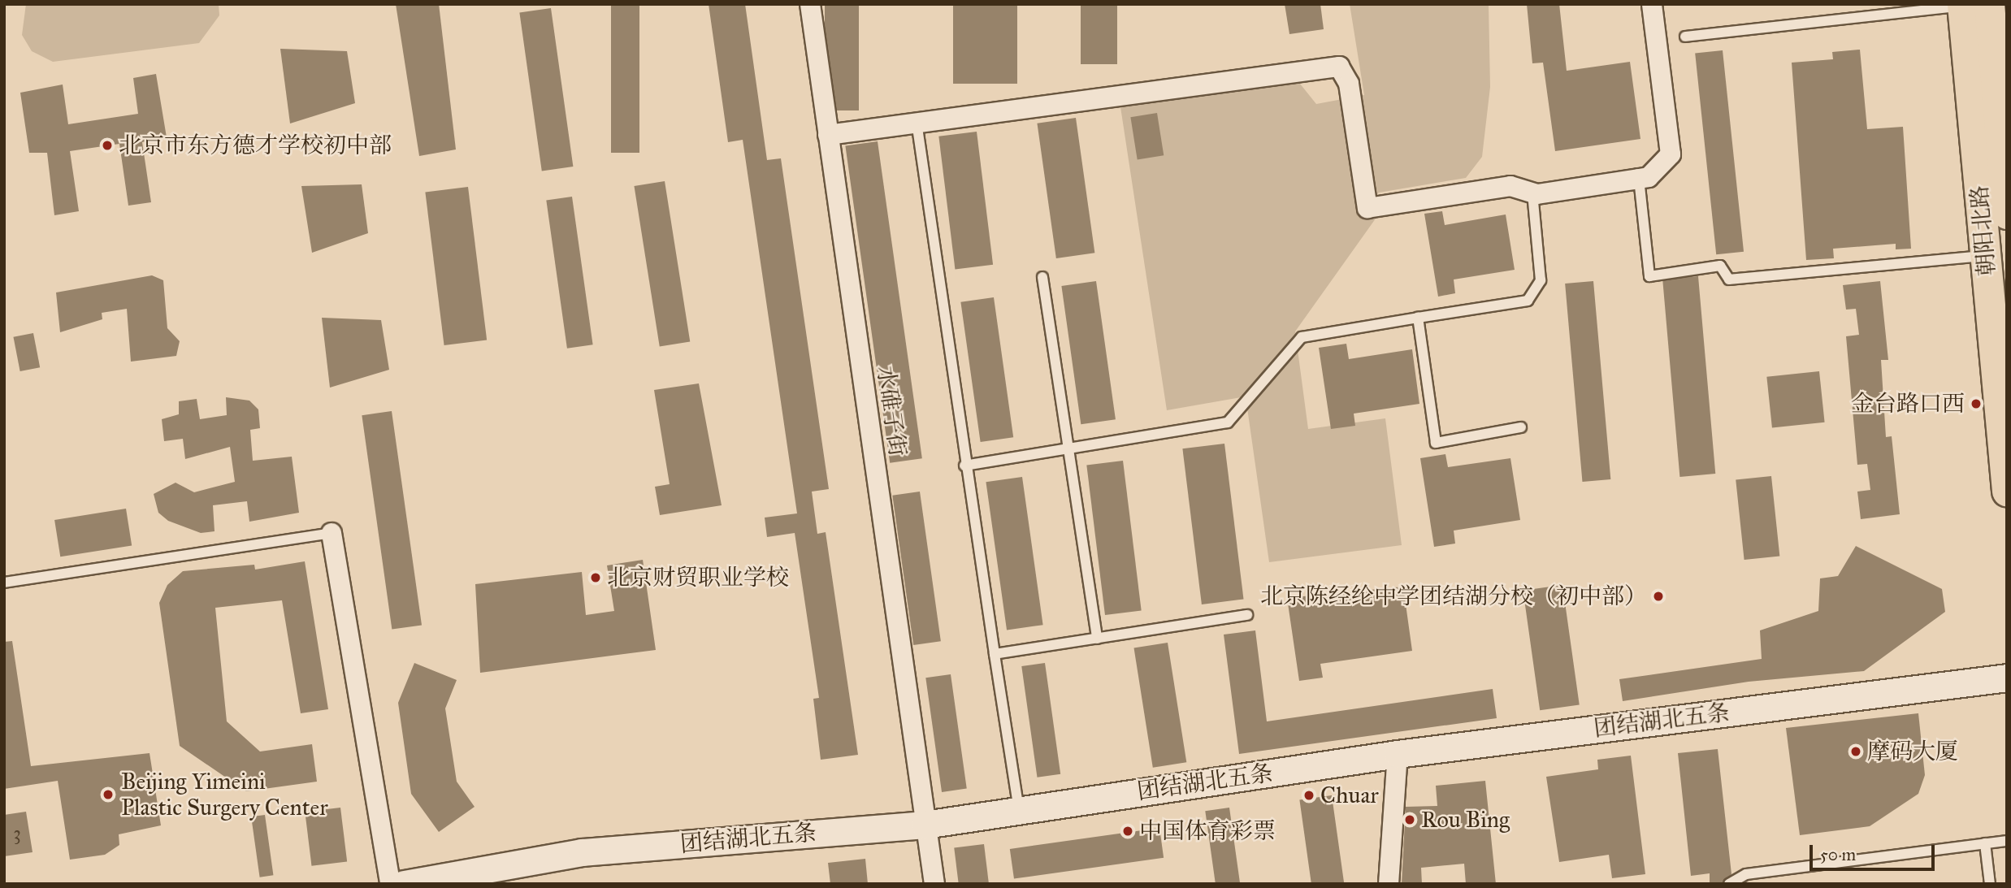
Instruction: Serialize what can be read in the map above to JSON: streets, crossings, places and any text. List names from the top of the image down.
{
  "streets": {
    "main road": ["朝阳北路"],
    "street": ["水碓子街", "团结湖北五条"]
  },
  "crossings": [
    ["水碓子街", "团结湖北五条"]
  ],
  "places": [
    "北京市东方德才学校初中部",
    "金台路口西",
    "北京财贸职业学校",
    "北京陈经纶中学团结湖分校（初中部）",
    "摩码大厦",
    "Beijing Yimeini Plastic Surgery Center",
    "Chuar",
    "Rou Bing",
    "中国体育彩票"
  ],
  "house_numbers": ["3"],
  "scale_bar": "50 m"
}
